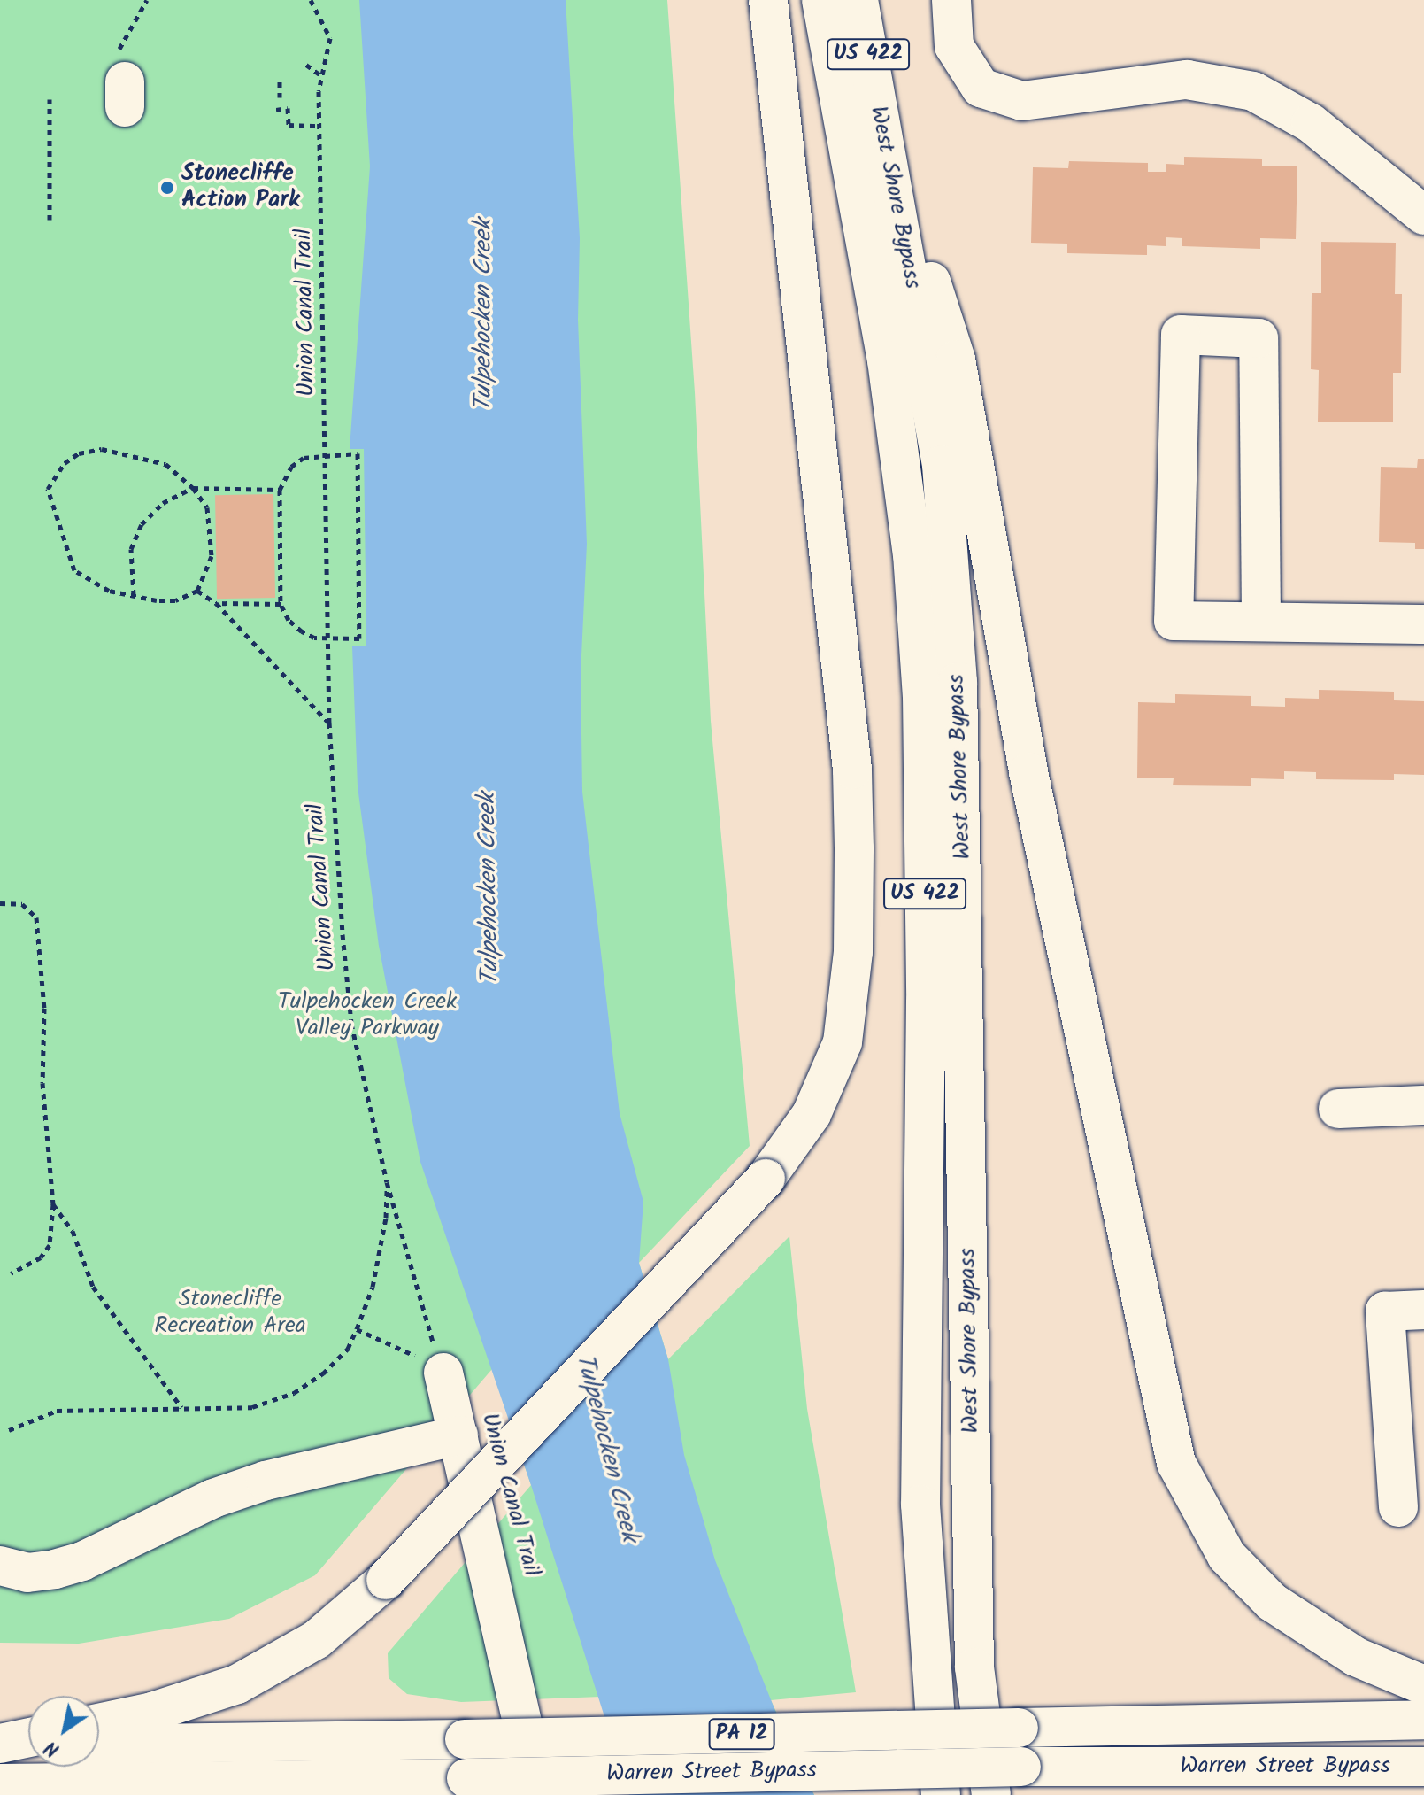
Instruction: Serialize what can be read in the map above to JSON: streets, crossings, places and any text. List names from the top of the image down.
{
  "streets": {
    "main road": [
      "US 422",
      "West Shore Bypass",
      "PA 12",
      "Warren Street Bypass"
    ],
    "path": ["Union Canal Trail"]
  },
  "crossings": [
    ["US 422", "West Shore Bypass"]
  ],
  "water": ["Tulpehocken Creek"],
  "parks": ["Tulpehocken Creek Valley Parkway", "Stonecliffe Recreation Area"],
  "places": ["Stonecliffe Action Park"],
  "north": "bottom left"
}
